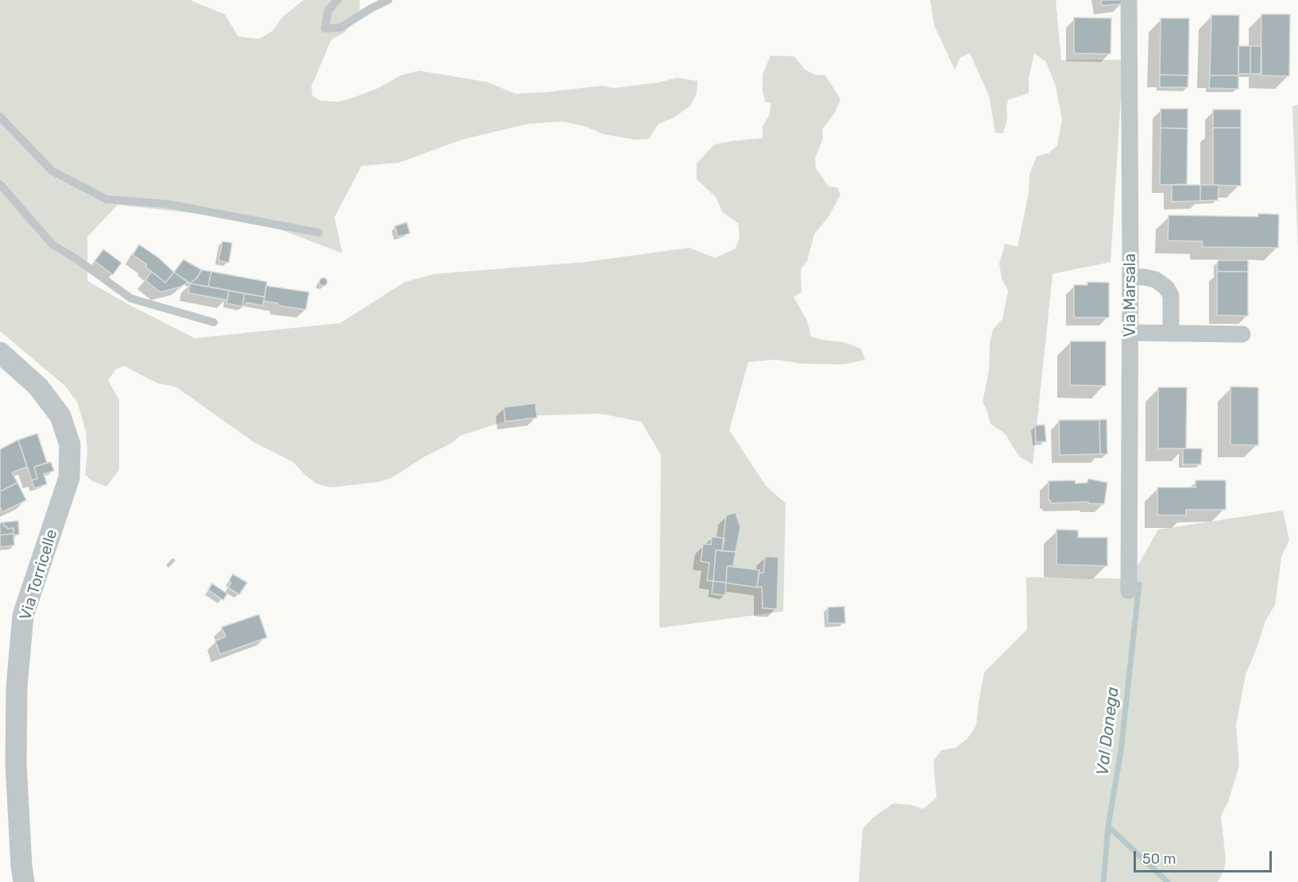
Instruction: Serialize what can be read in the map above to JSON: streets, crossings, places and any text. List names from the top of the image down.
{
  "streets": {
    "street": ["Via Marsala", "Via Torricelle"]
  },
  "water": ["Val Donega"],
  "scale_bar": "50 m"
}
